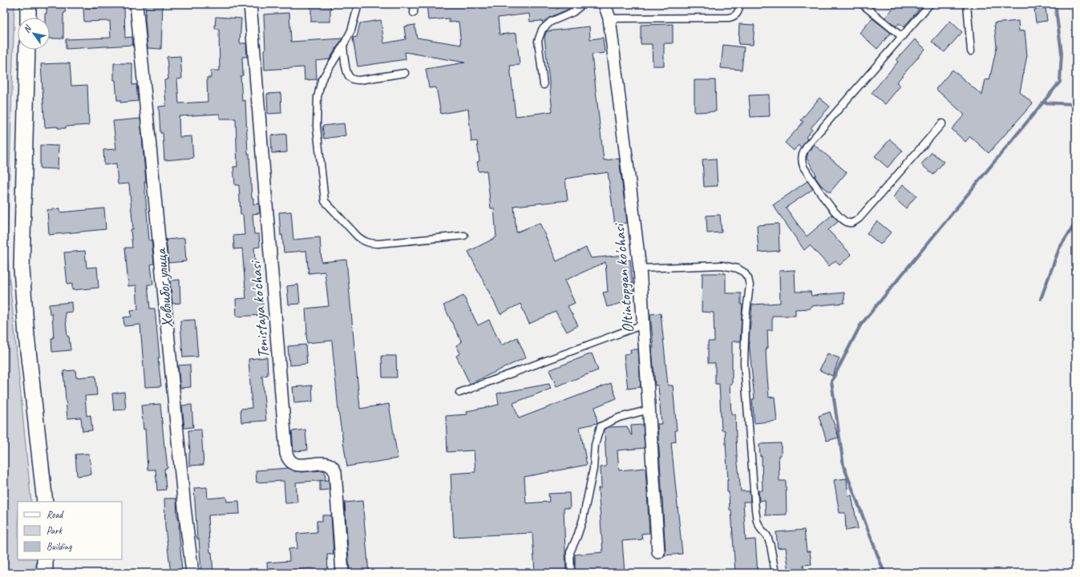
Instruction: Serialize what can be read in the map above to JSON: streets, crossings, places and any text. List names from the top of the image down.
{
  "streets": {
    "street": ["Oltintopgan ko'chasi", "Ховлибог улица", "Tenistaya ko'chasi"]
  },
  "legend": ["Road", "Park", "Building"],
  "north": "top left"
}
